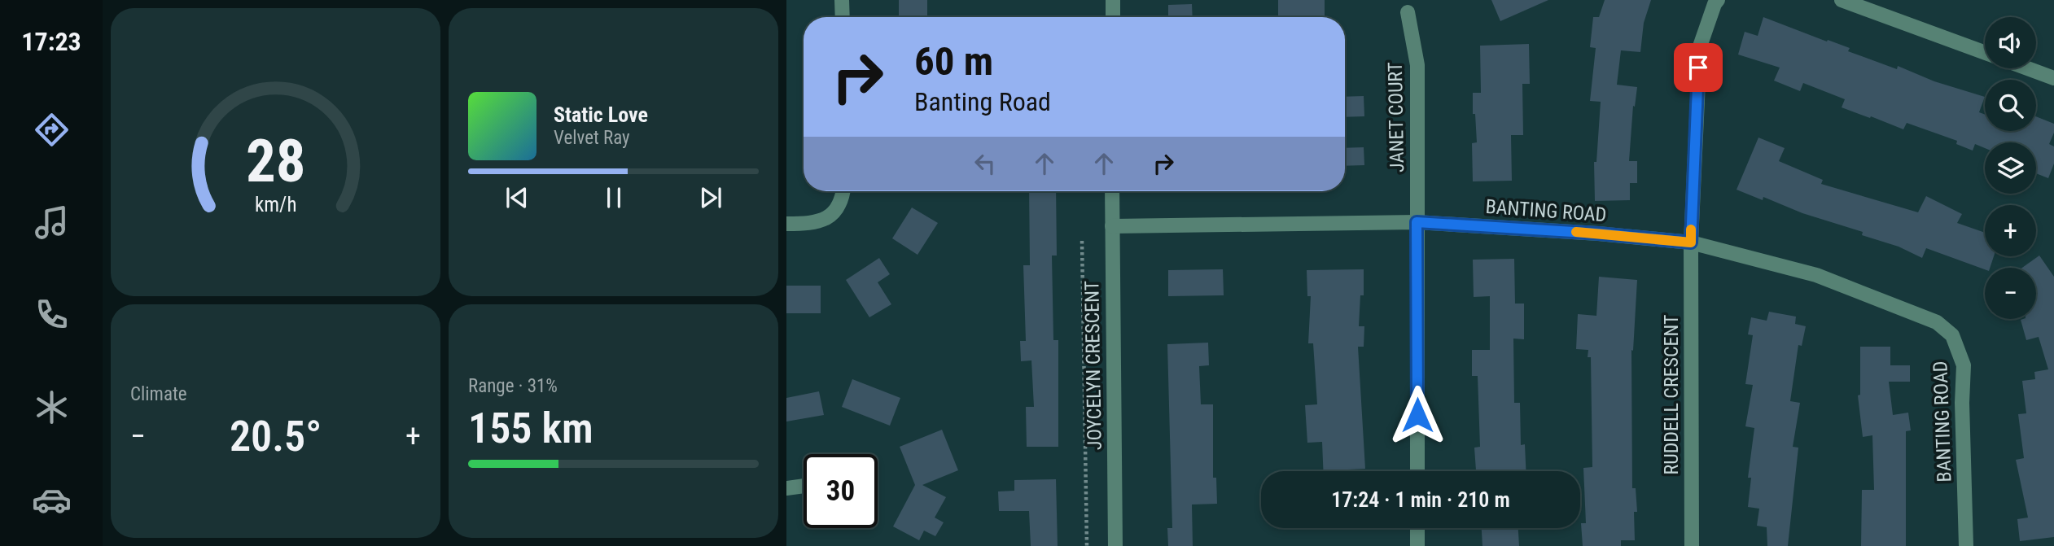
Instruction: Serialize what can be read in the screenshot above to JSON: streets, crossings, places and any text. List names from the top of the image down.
{
  "streets": {
    "street": [
      "JANET COURT",
      "BANTING ROAD",
      "JOYCELYN CRESCENT",
      "RUDDELL CRESCENT"
    ]
  },
  "crossings": [
    ["JANET COURT", "BANTING ROAD"],
    ["BANTING ROAD", "JOYCELYN CRESCENT"],
    ["BANTING ROAD", "RUDDELL CRESCENT"]
  ],
  "page": {
    "tabs": "17:23",
    "map_buttons": ["+", "−"],
    "turn": ["60 m", "Banting Road"],
    "song": ["Static Love", "Velvet Ray"],
    "tile": [
      "Climate",
      ["Range · 31%", "155 km"]
    ],
    "heat": ["−", "20.5°", "+"],
    "limit": "30",
    "trip": "17:24 · 1 min · 210 m",
    "gauge": ["28", "km/h"]
  }
}
